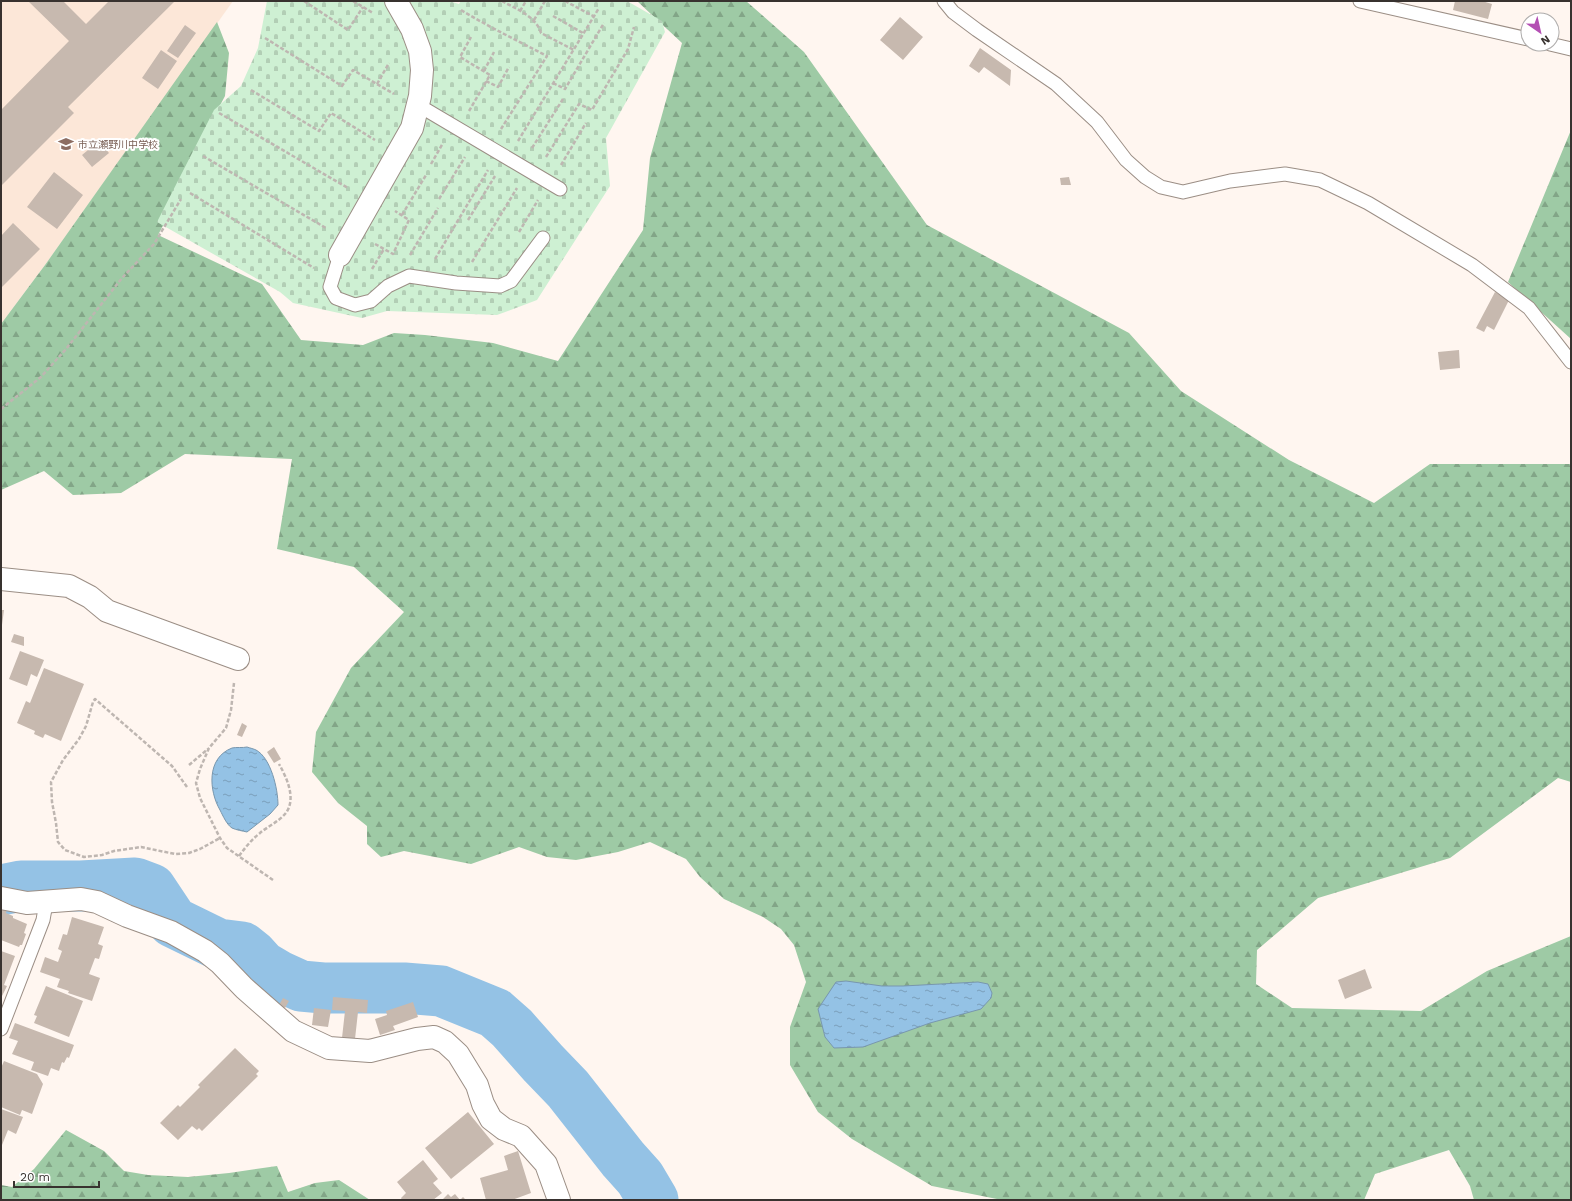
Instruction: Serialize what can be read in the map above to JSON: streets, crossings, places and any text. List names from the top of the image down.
{
  "places": {
    "school or university": ["市立瀬野川中学校"]
  },
  "scale_bar": "20 m",
  "north": "bottom right"
}
